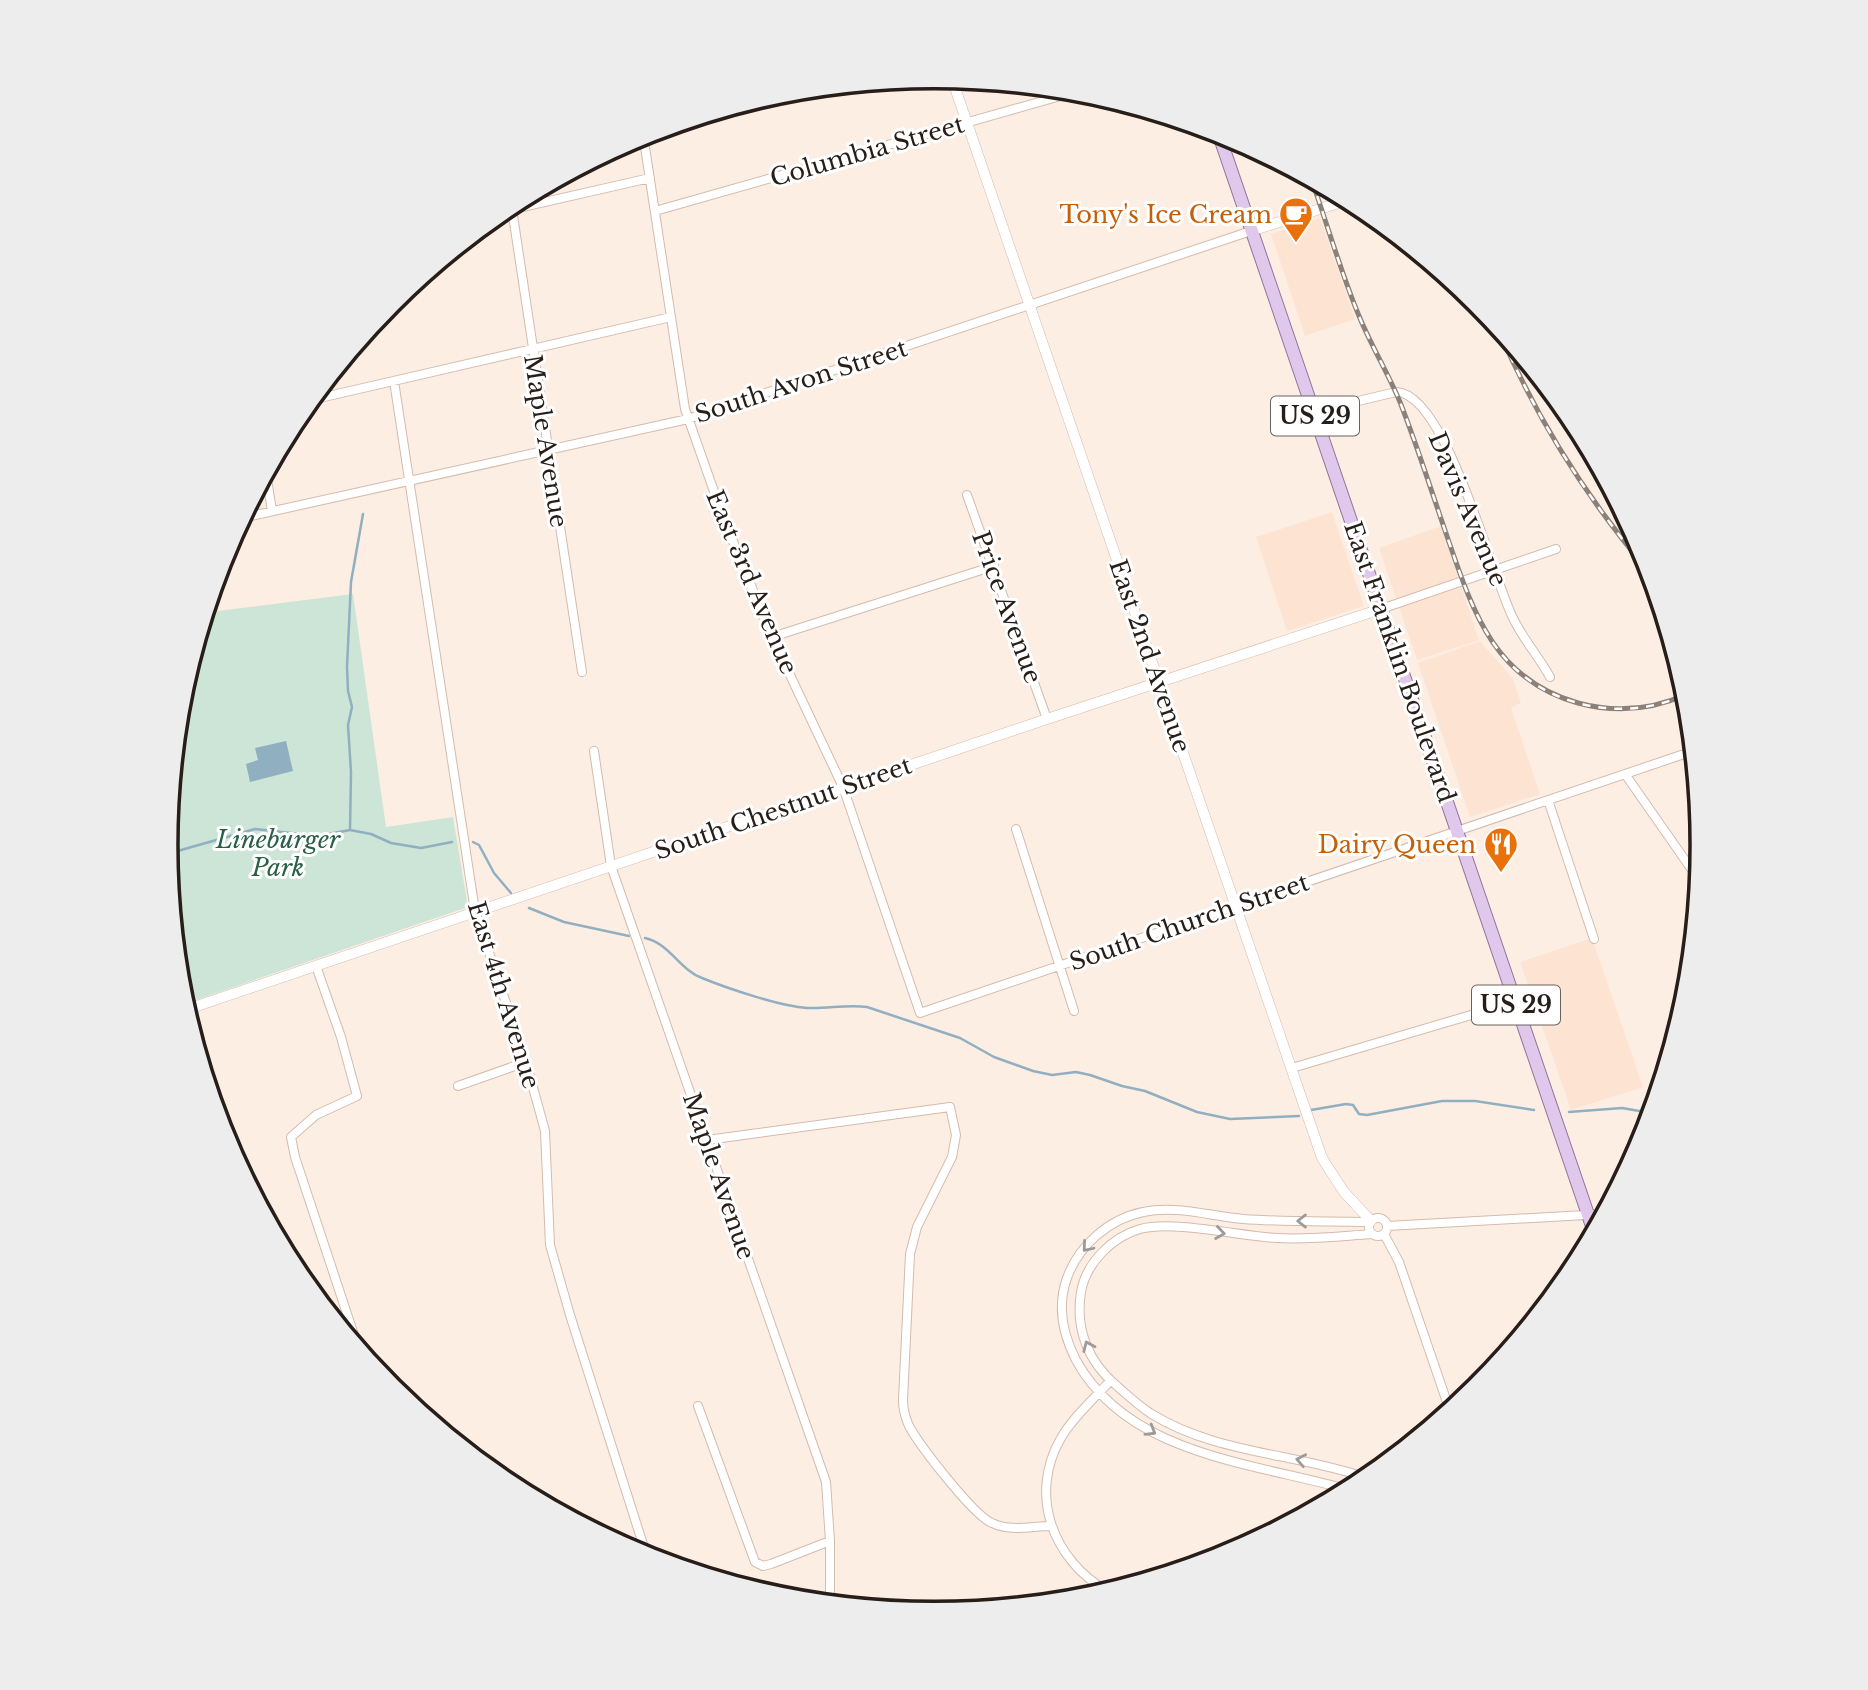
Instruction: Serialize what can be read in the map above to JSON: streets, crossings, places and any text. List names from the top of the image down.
{
  "streets": {
    "main road": ["US 29", "East Franklin Boulevard"],
    "street": [
      "Columbia Street",
      "South Avon Street",
      "Maple Avenue",
      "Davis Avenue",
      "East 3rd Avenue",
      "Price Avenue",
      "East 2nd Avenue",
      "South Chestnut Street",
      "South Church Street",
      "East 4th Avenue"
    ]
  },
  "crossings": [
    ["Columbia Street", "East 3rd Avenue"],
    ["Columbia Street", "East 2nd Avenue"],
    ["South Avon Street", "Maple Avenue"],
    ["South Avon Street", "East 3rd Avenue"],
    ["South Avon Street", "East 2nd Avenue"],
    ["South Avon Street", "East Franklin Boulevard"],
    ["South Avon Street", "East 4th Avenue"],
    ["Maple Avenue", "South Chestnut Street"],
    ["Davis Avenue", "East Franklin Boulevard"],
    ["East 3rd Avenue", "South Chestnut Street"],
    ["East 3rd Avenue", "South Church Street"],
    ["Price Avenue", "South Chestnut Street"],
    ["East 2nd Avenue", "South Chestnut Street"],
    ["East 2nd Avenue", "South Church Street"],
    ["East Franklin Boulevard", "South Chestnut Street"],
    ["East Franklin Boulevard", "South Church Street"],
    ["South Chestnut Street", "East 4th Avenue"]
  ],
  "parks": ["Lineburger Park"],
  "places": {
    "cafe": ["Tony's Ice Cream"],
    "restaurant": ["Dairy Queen"]
  }
}
